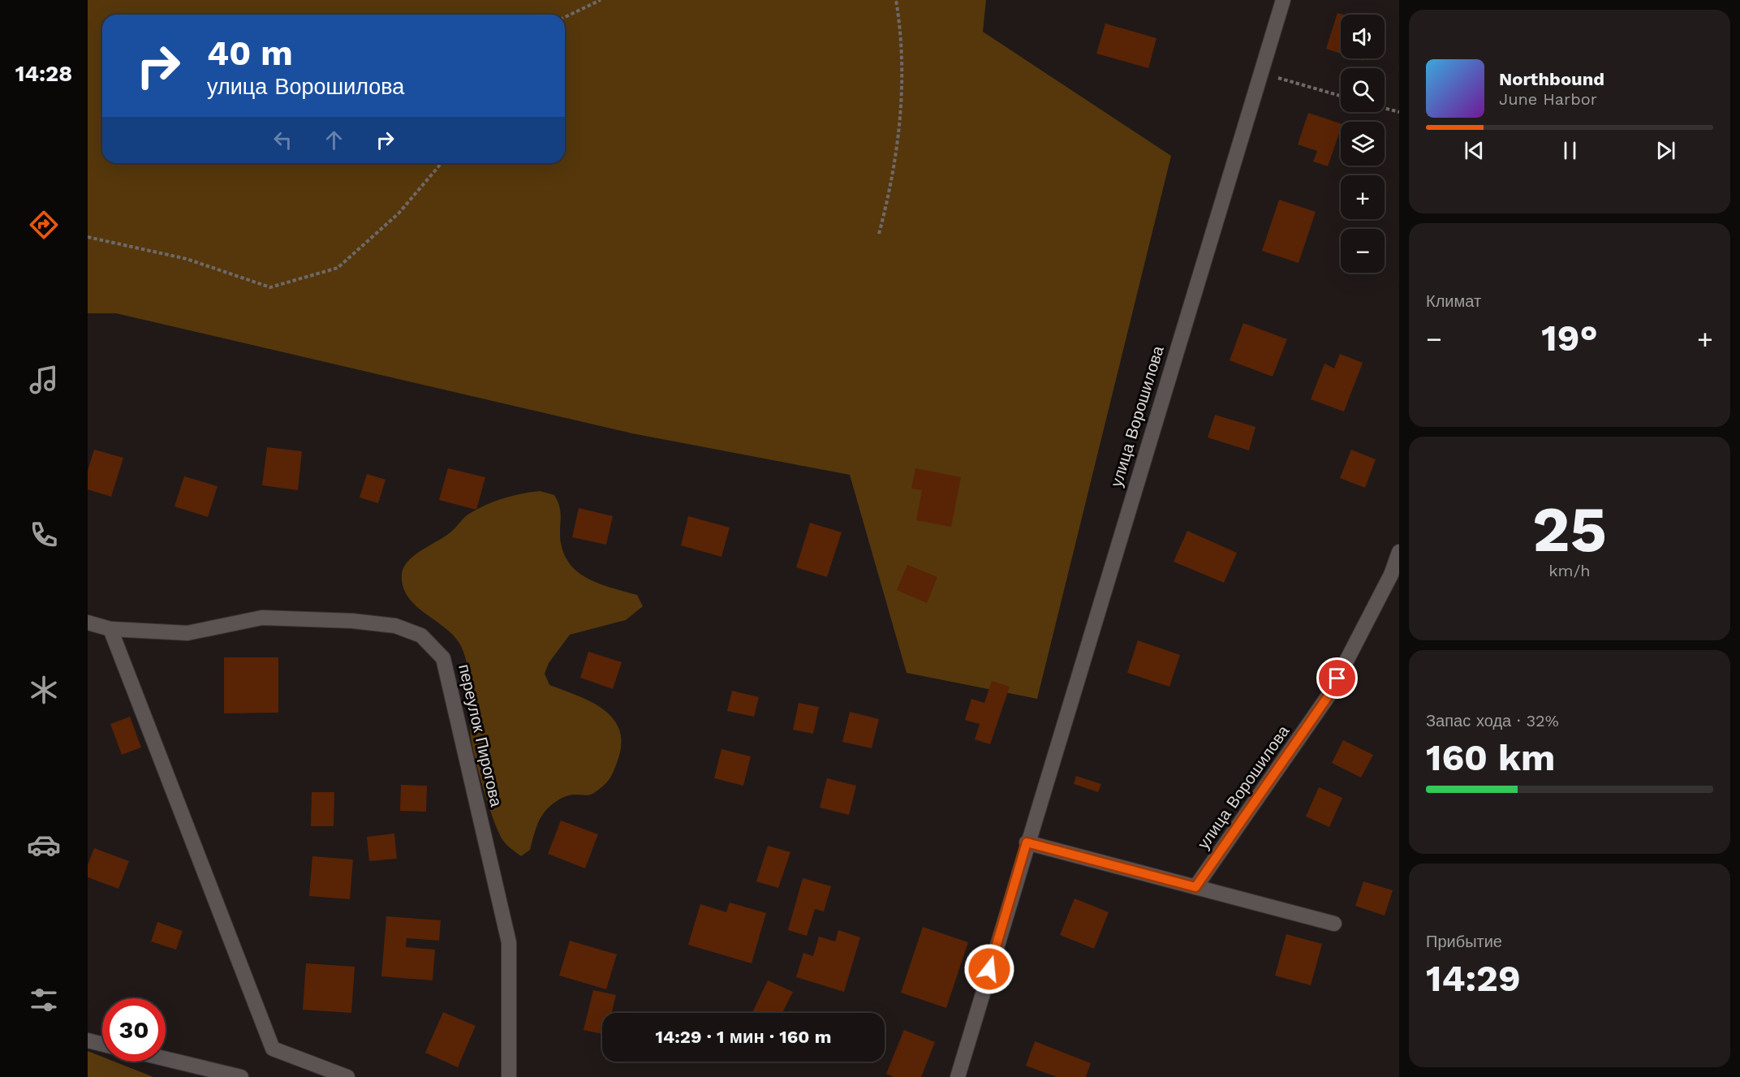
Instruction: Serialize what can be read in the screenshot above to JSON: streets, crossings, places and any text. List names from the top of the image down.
{
  "streets": {
    "street": ["улица Ворошилова", "переулок Пирогова"]
  },
  "page": {
    "tabs": "14:28",
    "map_buttons": ["+", "−"],
    "turn": ["40 m", "улица Ворошилова"],
    "song": ["Northbound", "June Harbor"],
    "tile": [
      "Климат",
      ["25", "km/h"],
      ["Запас хода · 32%", "160 km"],
      ["Прибытие", "14:29"]
    ],
    "heat": ["−", "19°", "+"],
    "limit": "30",
    "trip": "14:29 · 1 мин · 160 m"
  }
}
